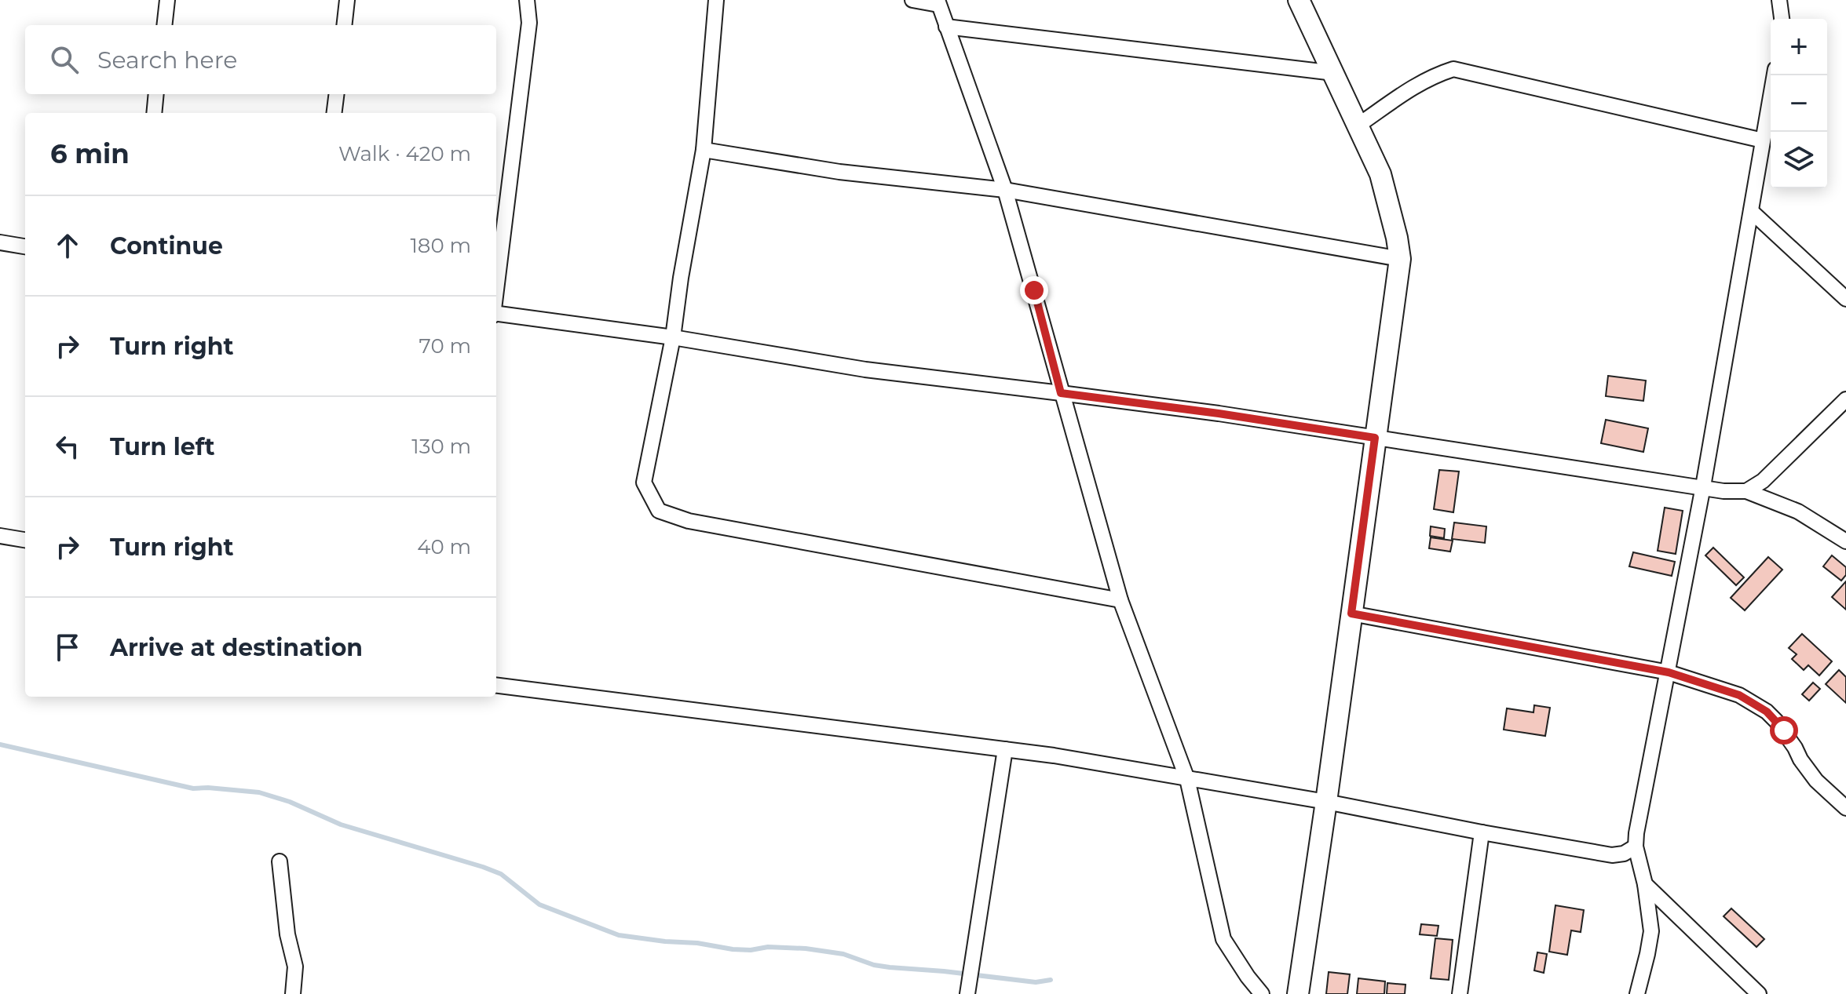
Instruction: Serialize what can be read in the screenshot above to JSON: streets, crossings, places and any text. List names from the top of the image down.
{
  "page": {
    "map_buttons": ["+", "−"],
    "search": "Search here",
    "heading": ["6 min", "Walk · 420 m"],
    "list": [
      ["Continue", "180 m"],
      ["Turn right", "70 m"],
      ["Turn left", "130 m"],
      ["Turn right", "40 m"],
      "Arrive at destination"
    ]
  }
}
